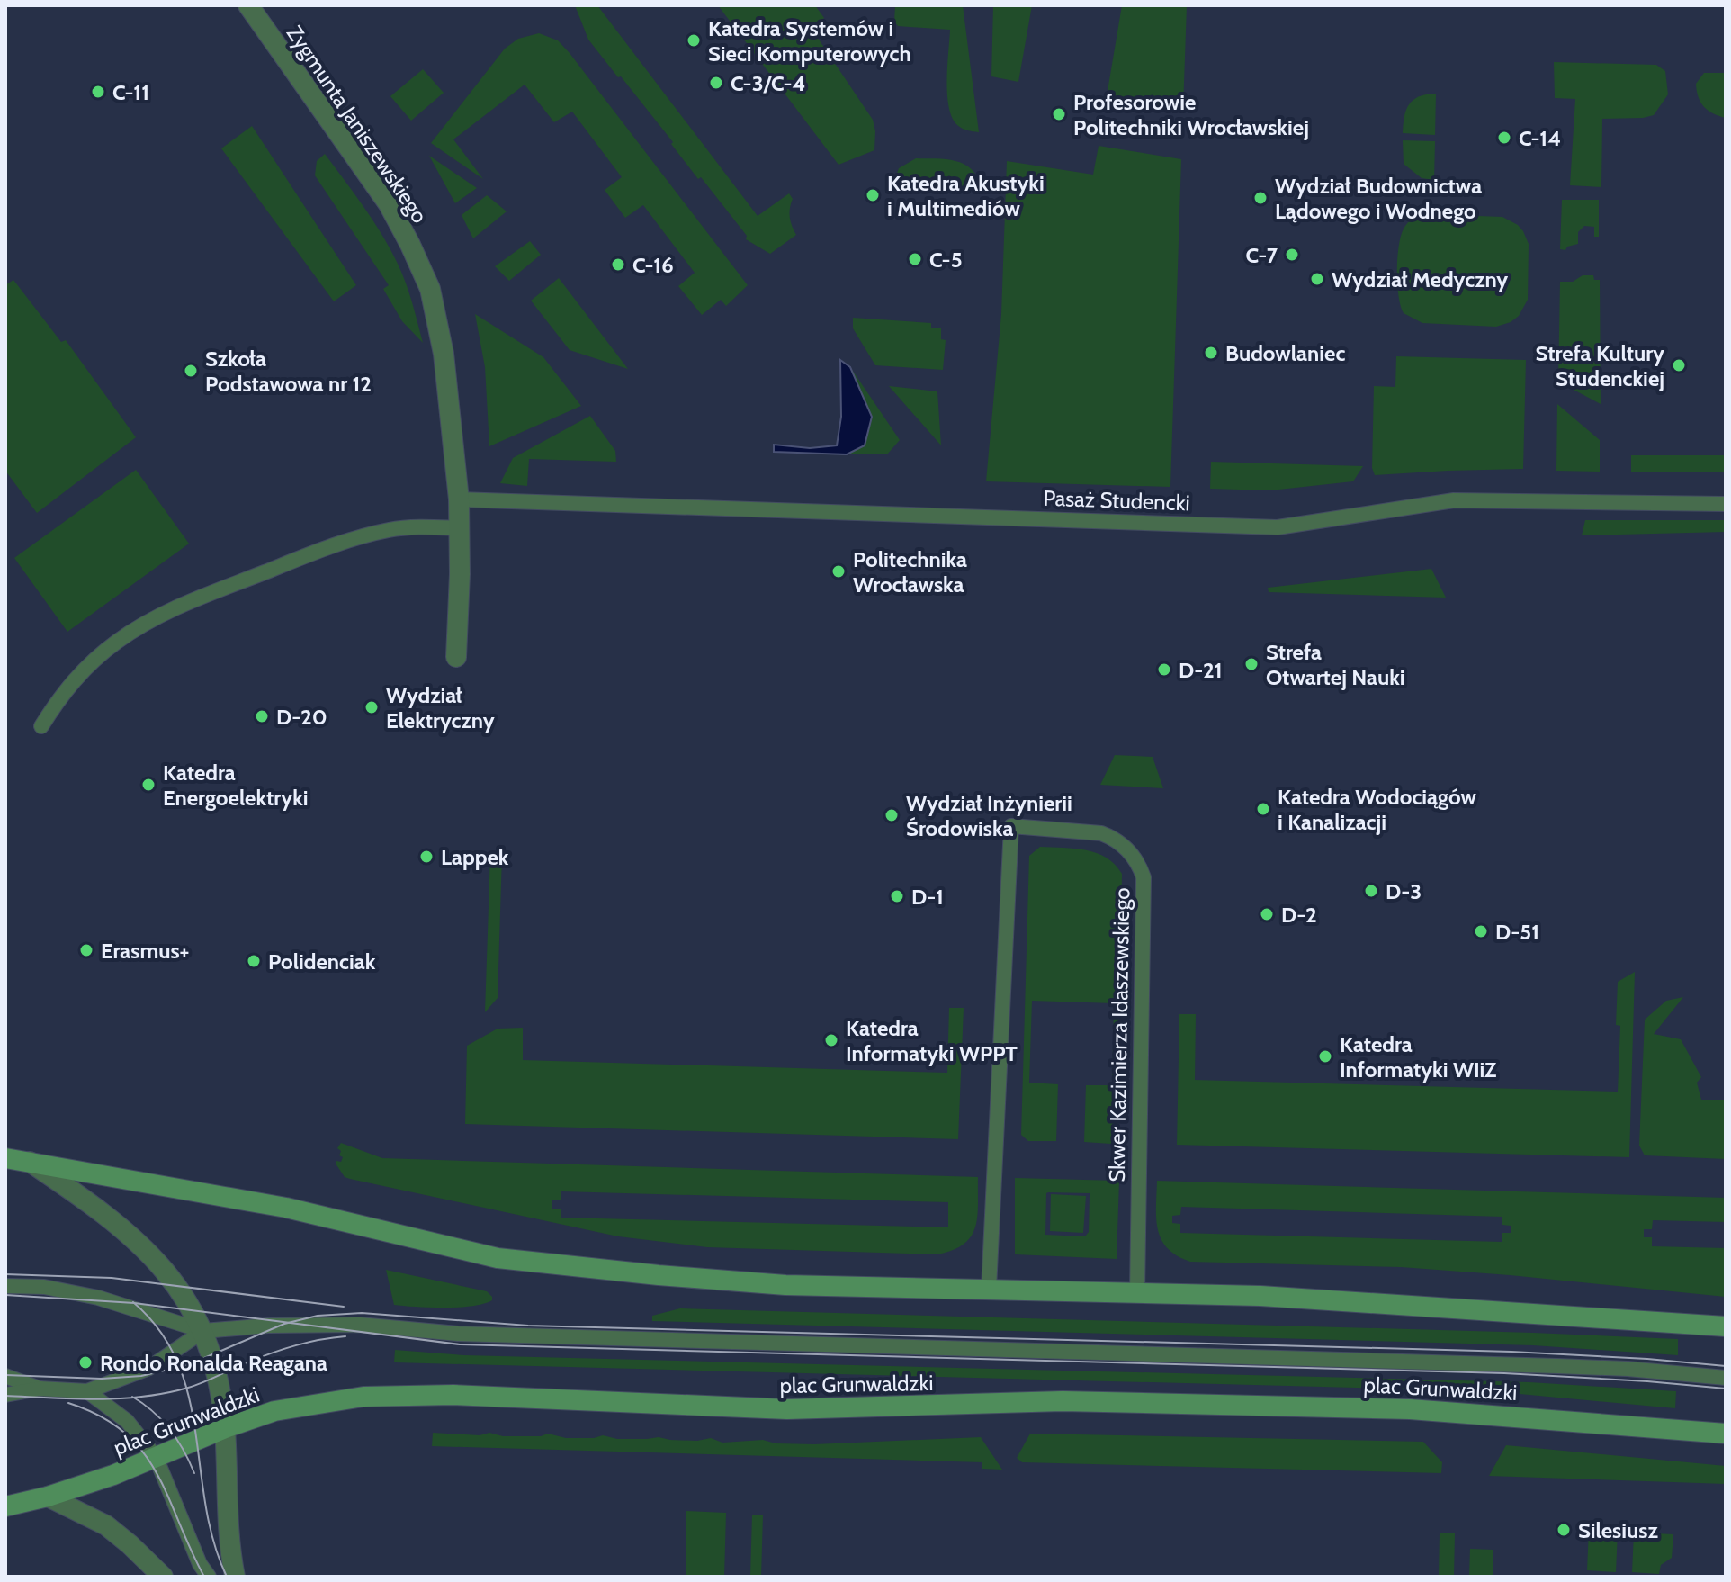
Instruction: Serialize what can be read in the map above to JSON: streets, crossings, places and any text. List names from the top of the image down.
{
  "streets": {
    "main road": ["plac Grunwaldzki"],
    "street": ["Zygmunta Janiszewskiego"],
    "lane": ["Pasaż Studencki", "Skwer Kazimierza Idaszewskiego"]
  },
  "crossings": [
    ["Zygmunta Janiszewskiego", "Pasaż Studencki"]
  ],
  "places": [
    "Katedra Systemów i Sieci Komputerowych",
    "C-3/C-4",
    "C-11",
    "Profesorowie Politechniki Wrocławskiej",
    "C-14",
    "Katedra Akustyki i Multimediów",
    "Wydział Budownictwa Lądowego i Wodnego",
    "C-7",
    "C-5",
    "C-16",
    "Wydział Medyczny",
    "Budowlaniec",
    "Strefa Kultury Studenckiej",
    "Szkoła Podstawowa nr 12",
    "Politechnika Wrocławska",
    "Strefa Otwartej Nauki",
    "D-21",
    "Wydział Elektryczny",
    "D-20",
    "Katedra Energoelektryki",
    "Katedra Wodociągów i Kanalizacji",
    "Wydział Inżynierii Środowiska",
    "Lappek",
    "D-3",
    "D-1",
    "D-2",
    "D-51",
    "Erasmus+",
    "Polidenciak",
    "Katedra Informatyki WPPT",
    "Katedra Informatyki WIiZ",
    "Rondo Ronalda Reagana",
    "Silesiusz"
  ]
}
